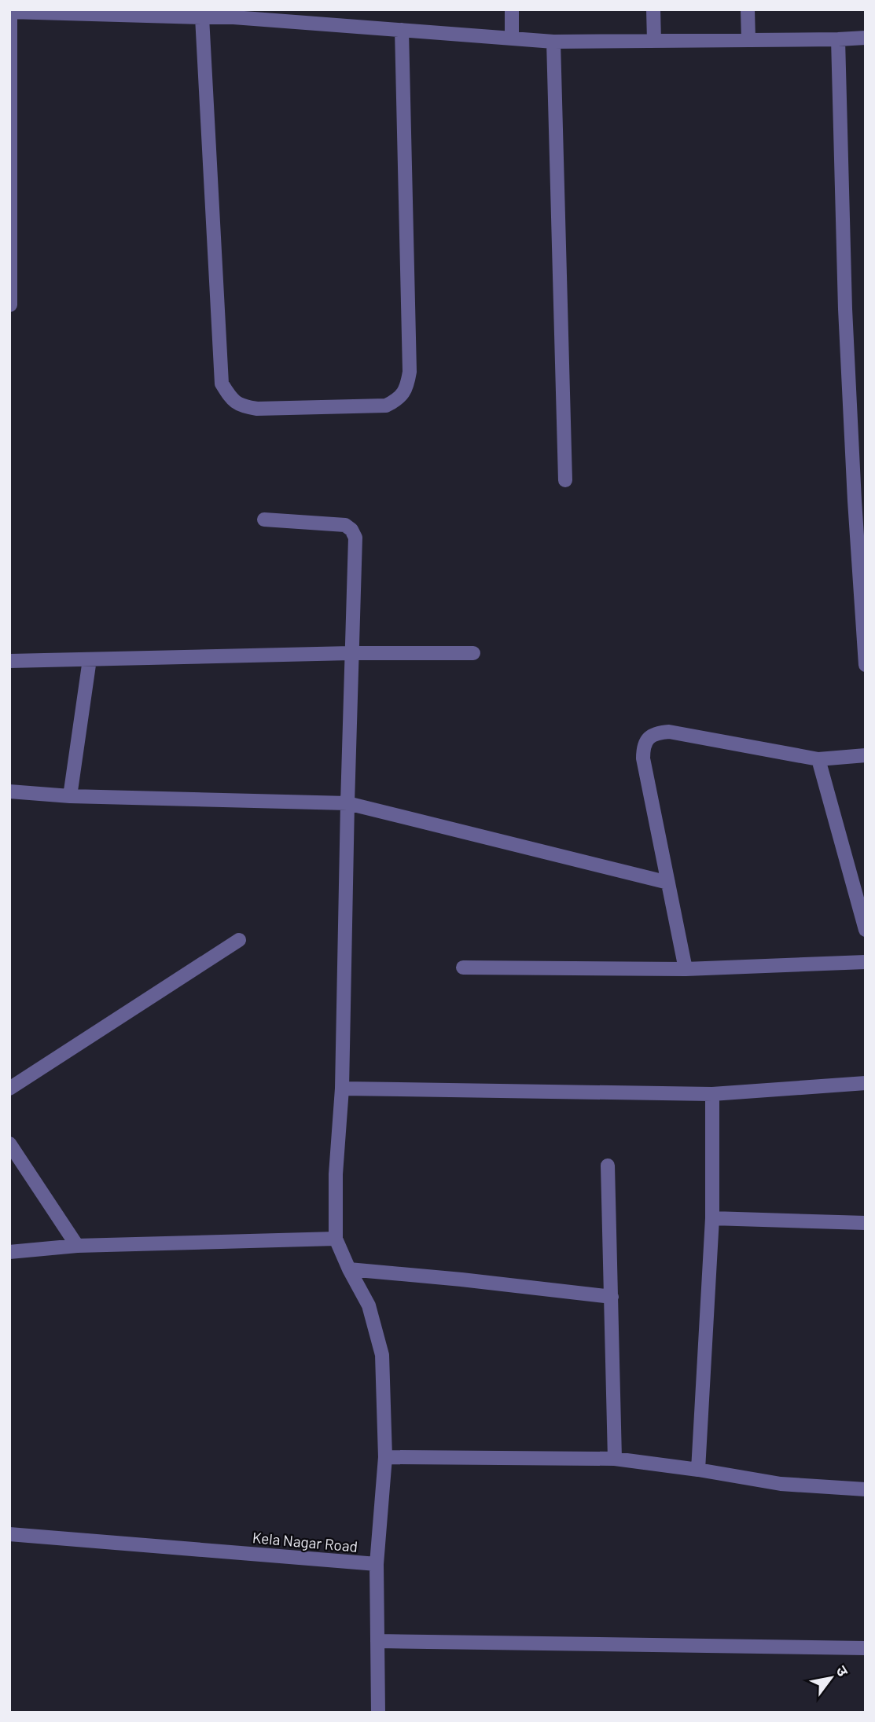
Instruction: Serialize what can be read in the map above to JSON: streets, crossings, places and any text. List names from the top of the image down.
{
  "streets": {
    "street": ["Kela Nagar Road"]
  },
  "north": "top right"
}
